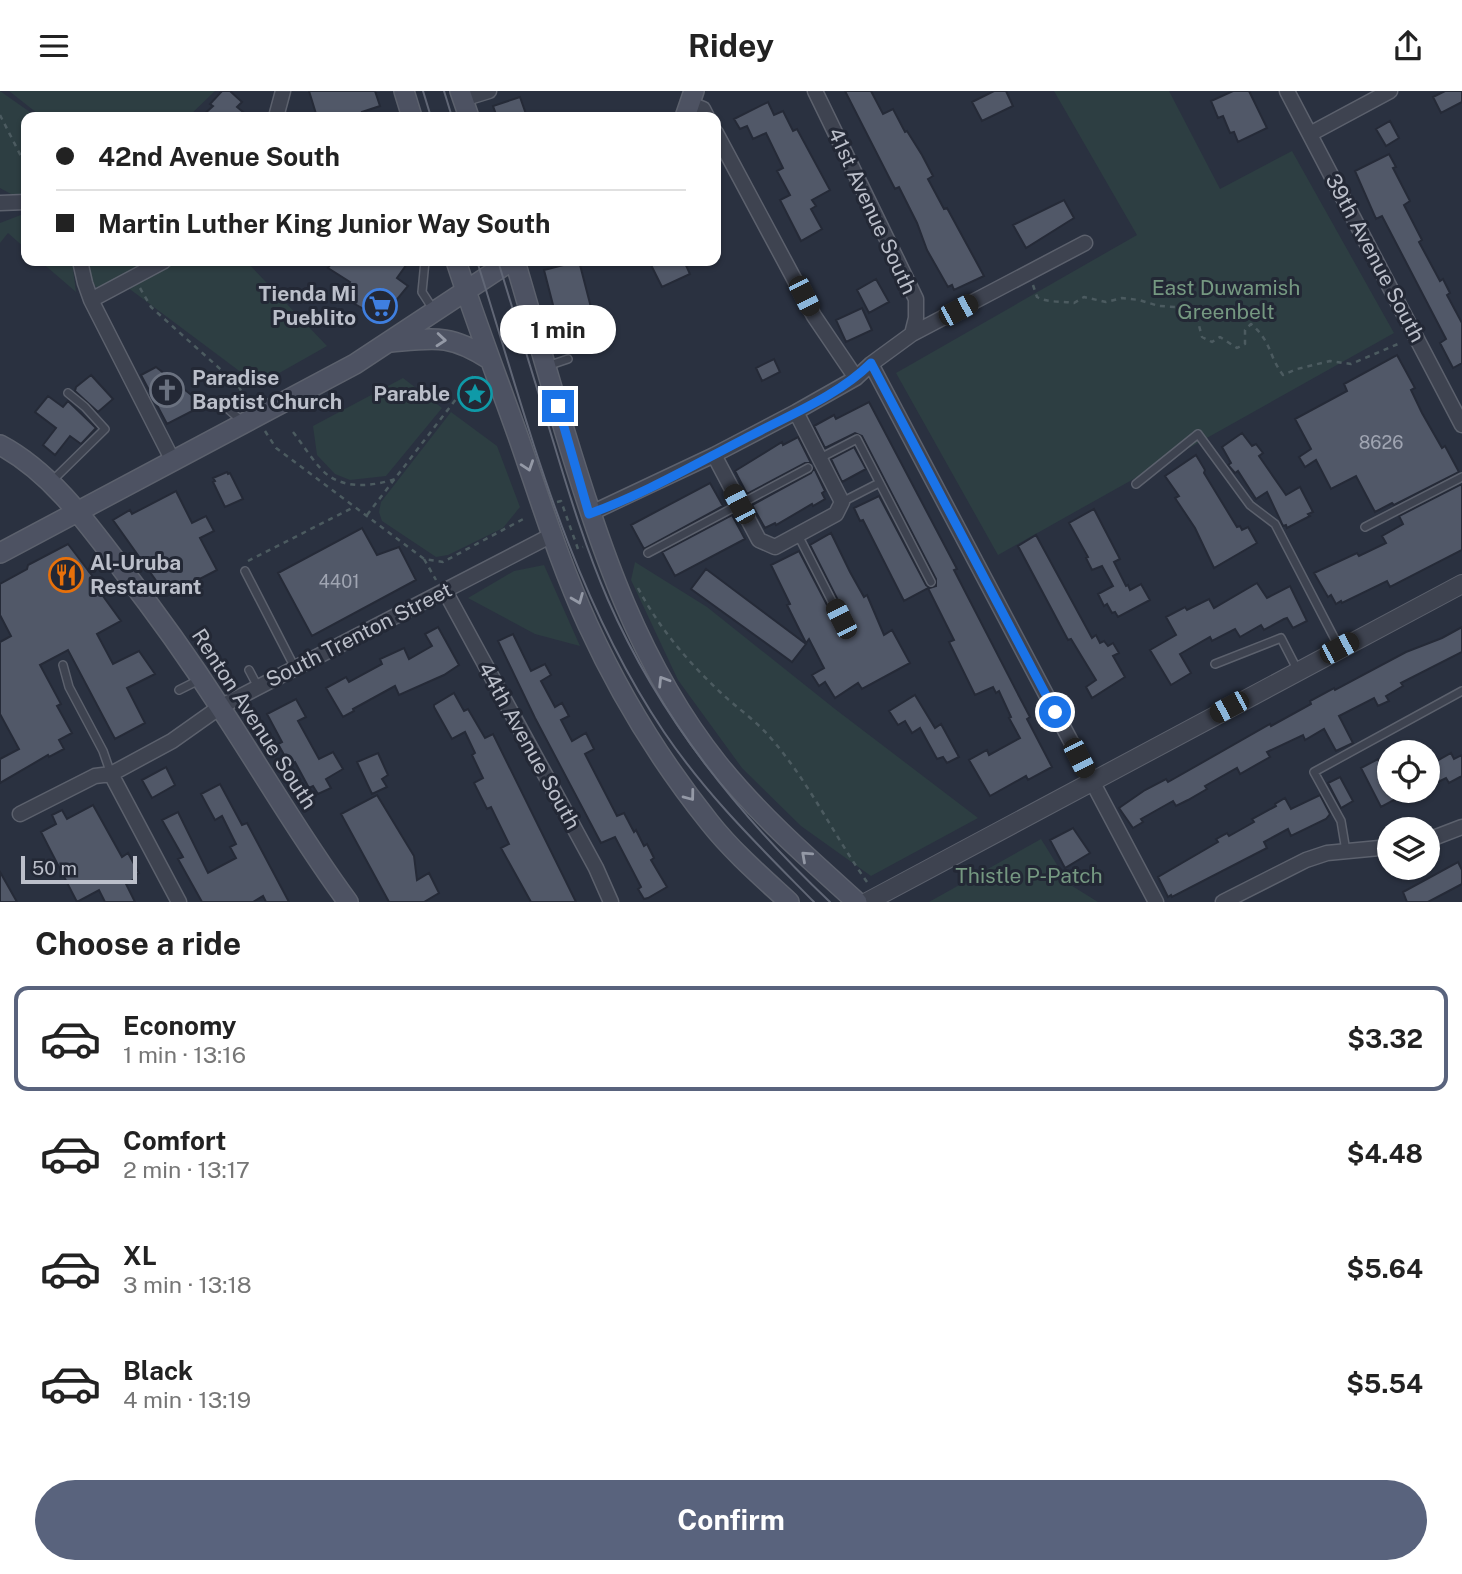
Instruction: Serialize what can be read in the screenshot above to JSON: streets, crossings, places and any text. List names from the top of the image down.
{
  "streets": {
    "main road": ["Renton Avenue South"],
    "street": [
      "41st Avenue South",
      "39th Avenue South",
      "South Trenton Street",
      "44th Avenue South"
    ]
  },
  "crossings": [
    ["South Trenton Street", "Renton Avenue South"],
    ["South Trenton Street", "44th Avenue South"]
  ],
  "parks": ["East Duwamish Greenbelt", "Thistle P-Patch"],
  "places": {
    "supermarket": ["Tienda Mi Pueblito"],
    "church": ["Paradise Baptist Church"],
    "place": ["Parable"],
    "restaurant": ["Al-Uruba Restaurant"]
  },
  "house_numbers": ["8626", "4401"],
  "scale_bar": "50 m",
  "page": {
    "header": "Ridey",
    "banner": ["42nd Avenue South", "Martin Luther King Junior Way South"],
    "bubble": "1 min",
    "scale": "50 m",
    "heading": "Choose a ride",
    "list": [
      {
        "name": "Economy",
        "note": "1 min · 13:16",
        "value": "$3.32"
      },
      {
        "name": "Comfort",
        "note": "2 min · 13:17",
        "value": "$4.48"
      },
      {
        "name": "XL",
        "note": "3 min · 13:18",
        "value": "$5.64"
      },
      {
        "name": "Black",
        "note": "4 min · 13:19",
        "value": "$5.54"
      }
    ],
    "buttons": "Confirm"
  }
}
